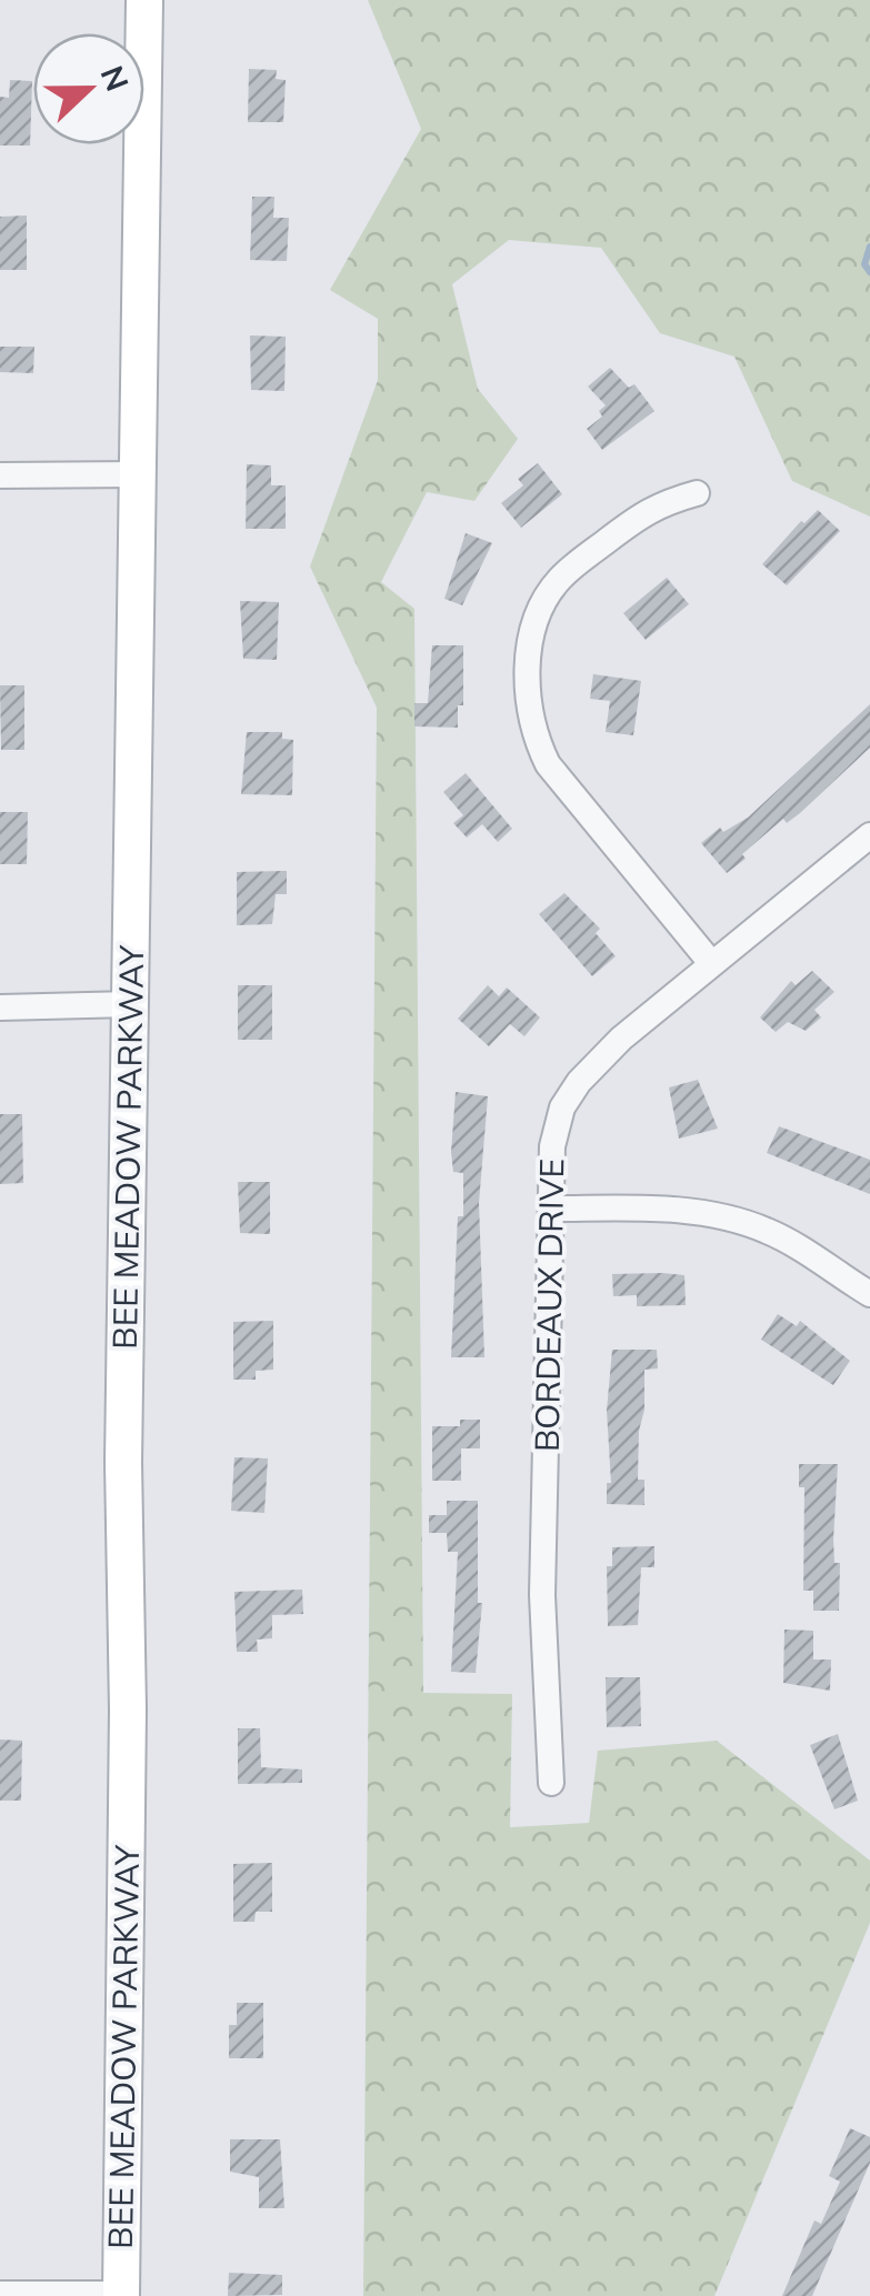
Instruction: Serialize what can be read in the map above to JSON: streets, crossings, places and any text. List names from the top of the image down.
{
  "streets": {
    "street": ["BEE MEADOW PARKWAY", "BORDEAUX DRIVE"]
  },
  "north": "right"
}
